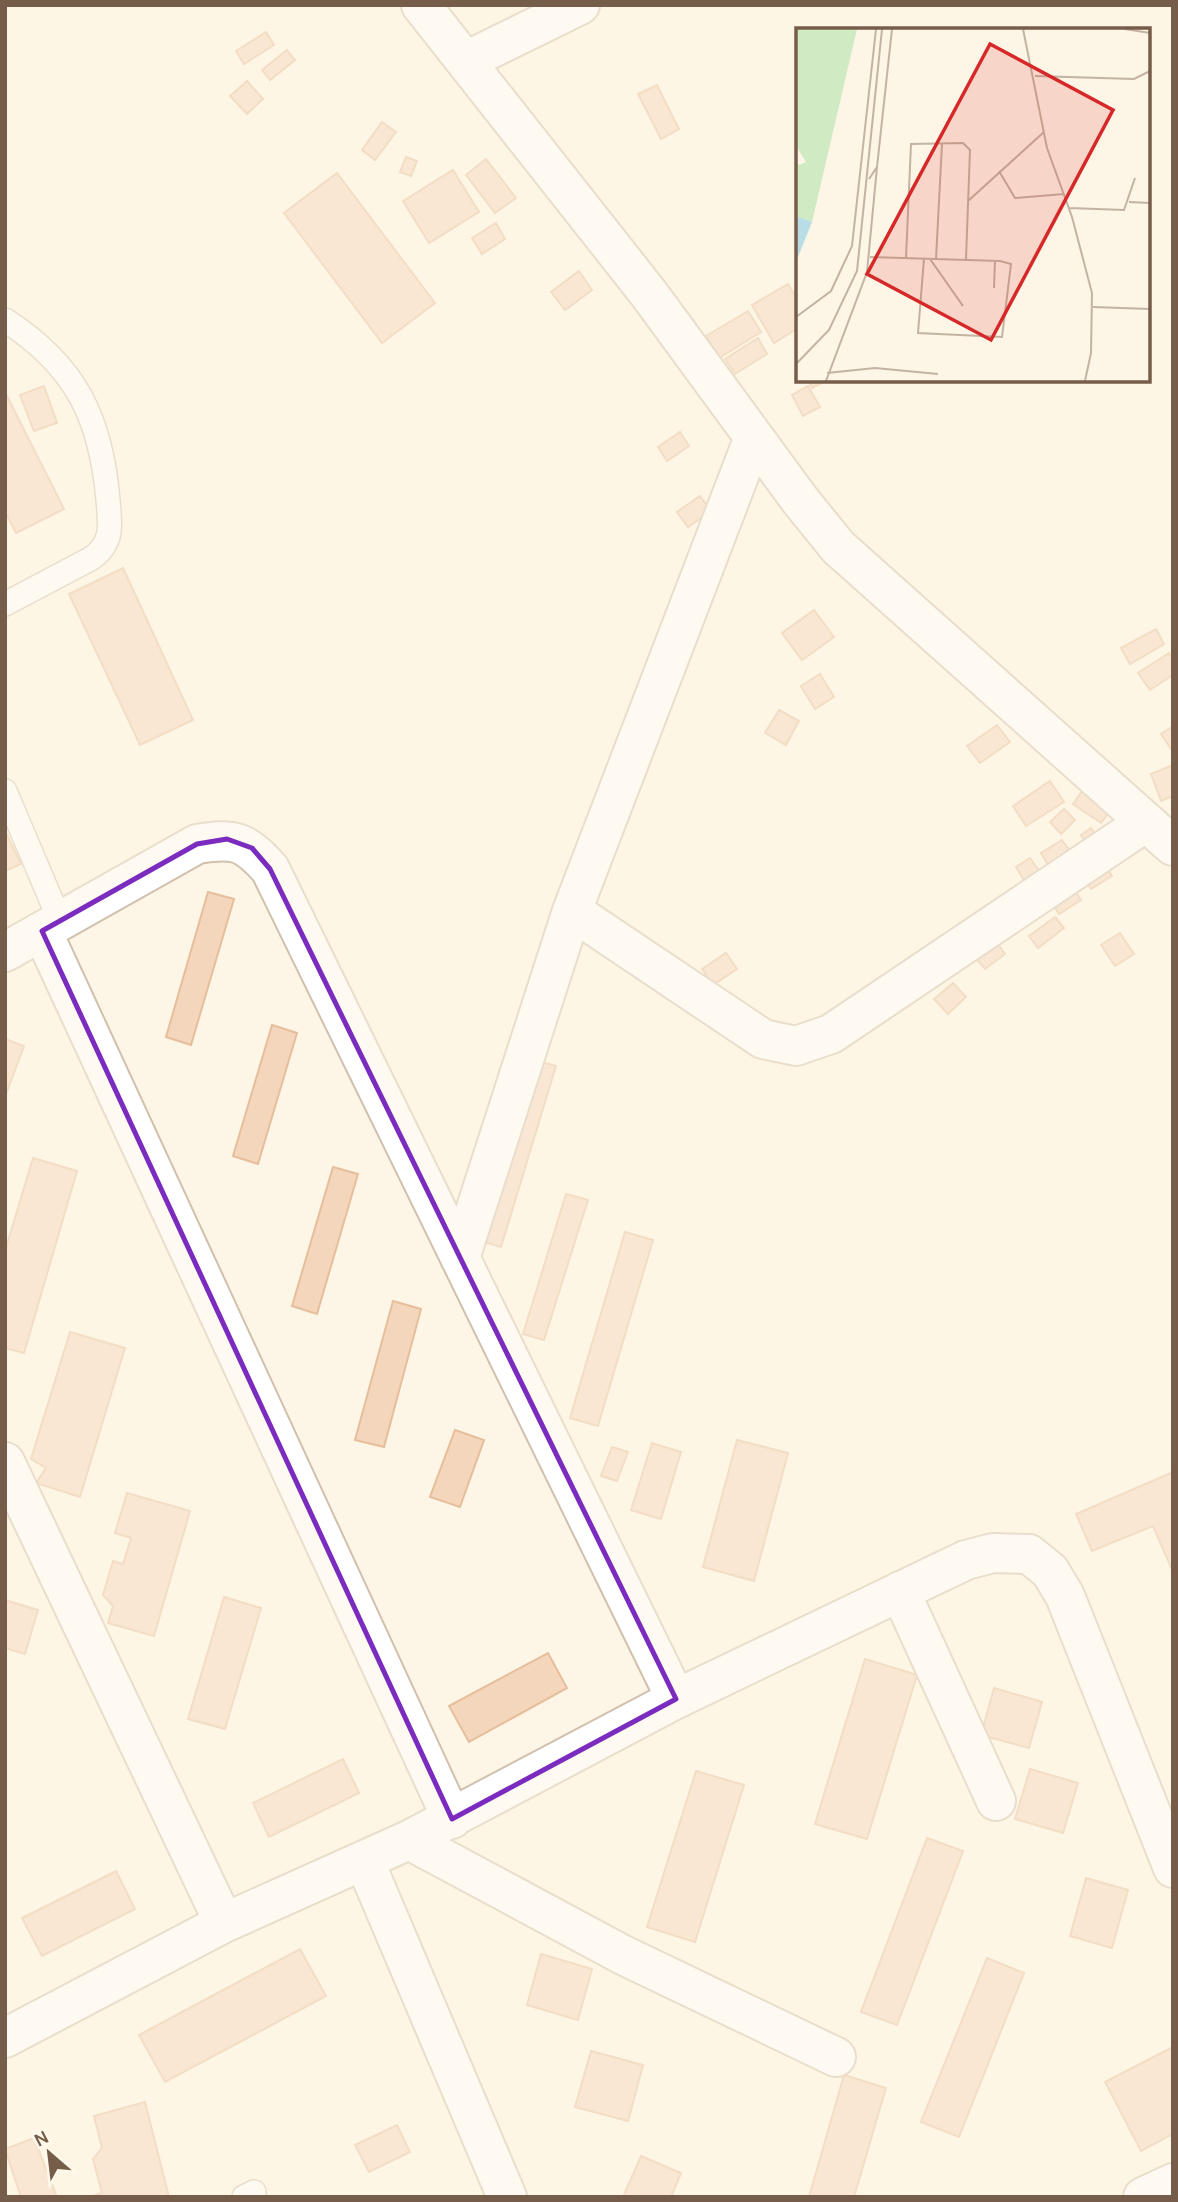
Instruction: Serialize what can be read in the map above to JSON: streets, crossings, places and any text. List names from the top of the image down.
{
  "north": "top left"
}
